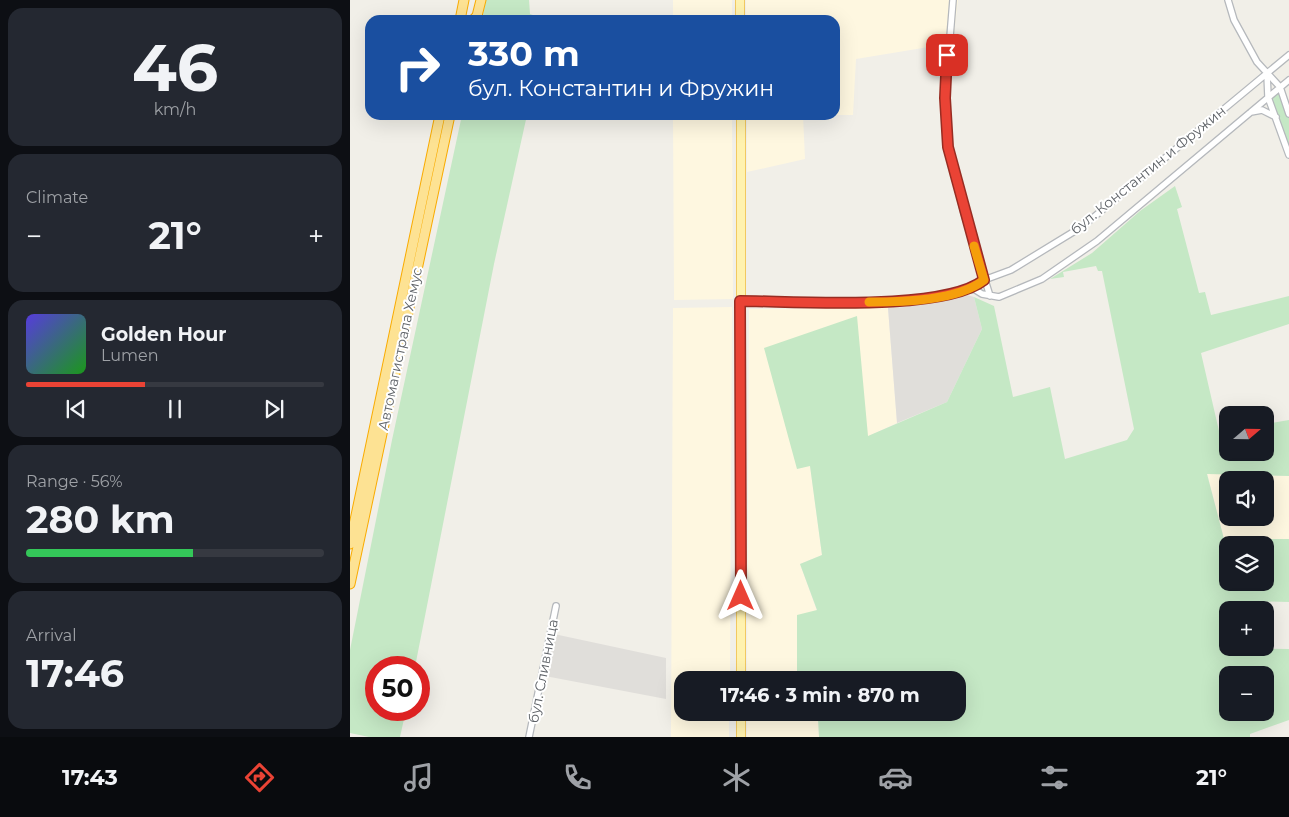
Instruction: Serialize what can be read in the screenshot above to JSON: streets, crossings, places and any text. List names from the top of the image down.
{
  "streets": {
    "highway": ["Автомагистрала Хемус"],
    "street": ["бул. Константин и Фружин", "бул. Сливница"]
  },
  "north": "right",
  "page": {
    "tile": [
      ["46", "km/h"],
      "Climate",
      ["Range · 56%", "280 km"],
      ["Arrival", "17:46"]
    ],
    "turn": ["330 m", "бул. Константин и Фружин"],
    "heat": ["−", "21°", "+"],
    "song": ["Golden Hour", "Lumen"],
    "map_buttons": ["+", "−"],
    "limit": "50",
    "trip": "17:46 · 3 min · 870 m",
    "tabs": ["17:43", "21°"]
  }
}
